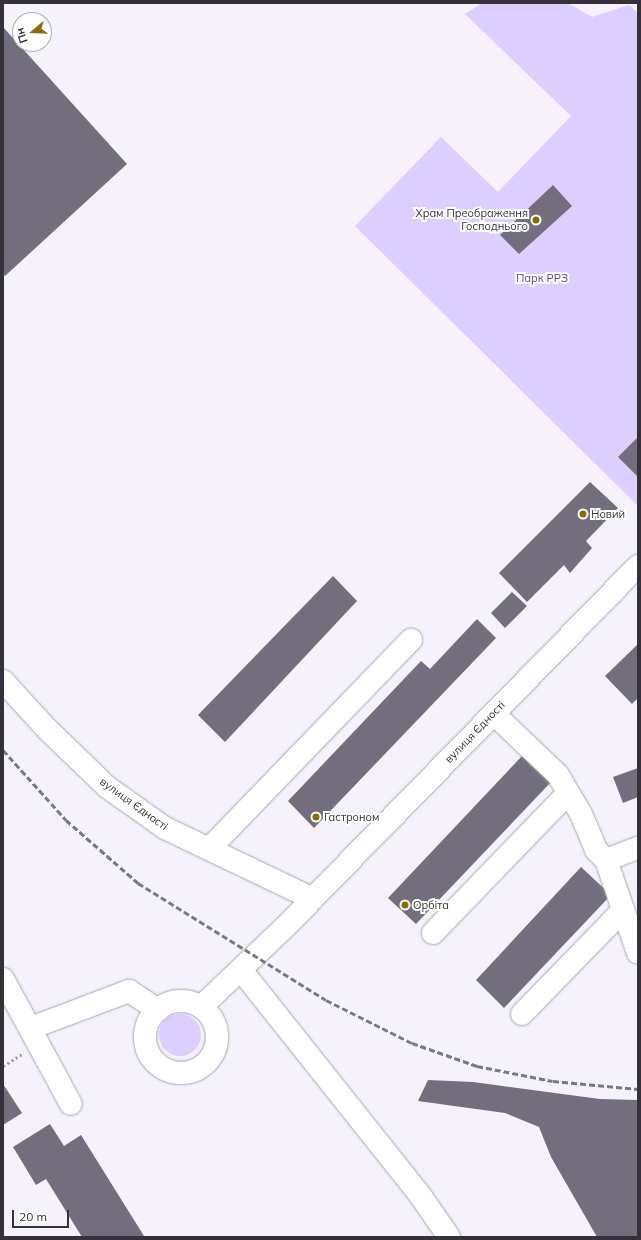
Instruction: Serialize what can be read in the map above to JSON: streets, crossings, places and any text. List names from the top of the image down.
{
  "streets": {
    "street": ["вулиця Єдності"]
  },
  "parks": ["Парк РРЗ"],
  "places": [
    "Храм Преображення Господнього",
    "Новий",
    "Гастроном",
    "Орбіта"
  ],
  "scale_bar": "20 m",
  "north": "left"
}
